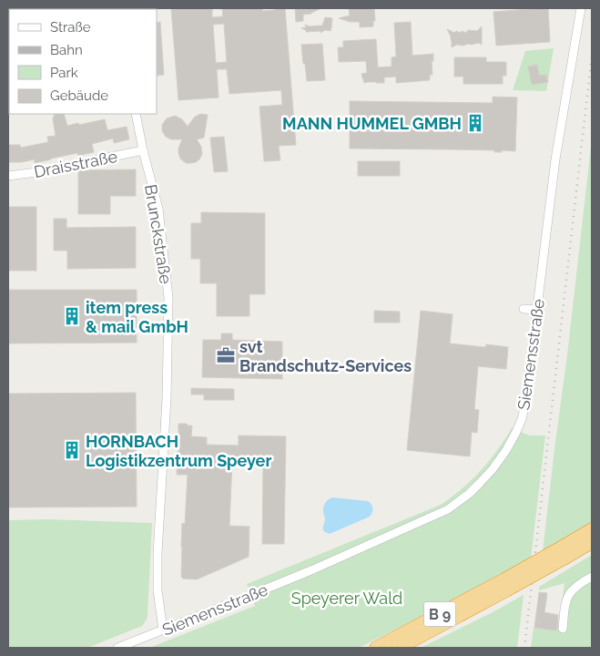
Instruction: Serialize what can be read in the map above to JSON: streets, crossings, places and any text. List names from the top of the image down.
{
  "streets": {
    "highway": ["B 9"],
    "street": ["Draisstraße", "Brunckstraße", "Siemensstraße"]
  },
  "crossings": [
    ["Draisstraße", "Brunckstraße"],
    ["Brunckstraße", "Siemensstraße"]
  ],
  "parks": ["Speyerer Wald"],
  "places": {
    "building": ["MANN HUMMEL GMBH", "item press & mail GmbH", "HORNBACH Logistikzentrum Speyer"],
    "office": ["svt Brandschutz-Services"]
  },
  "legend": [
    "Straße",
    "Bahn",
    "Park",
    "Gebäude"
  ]
}
